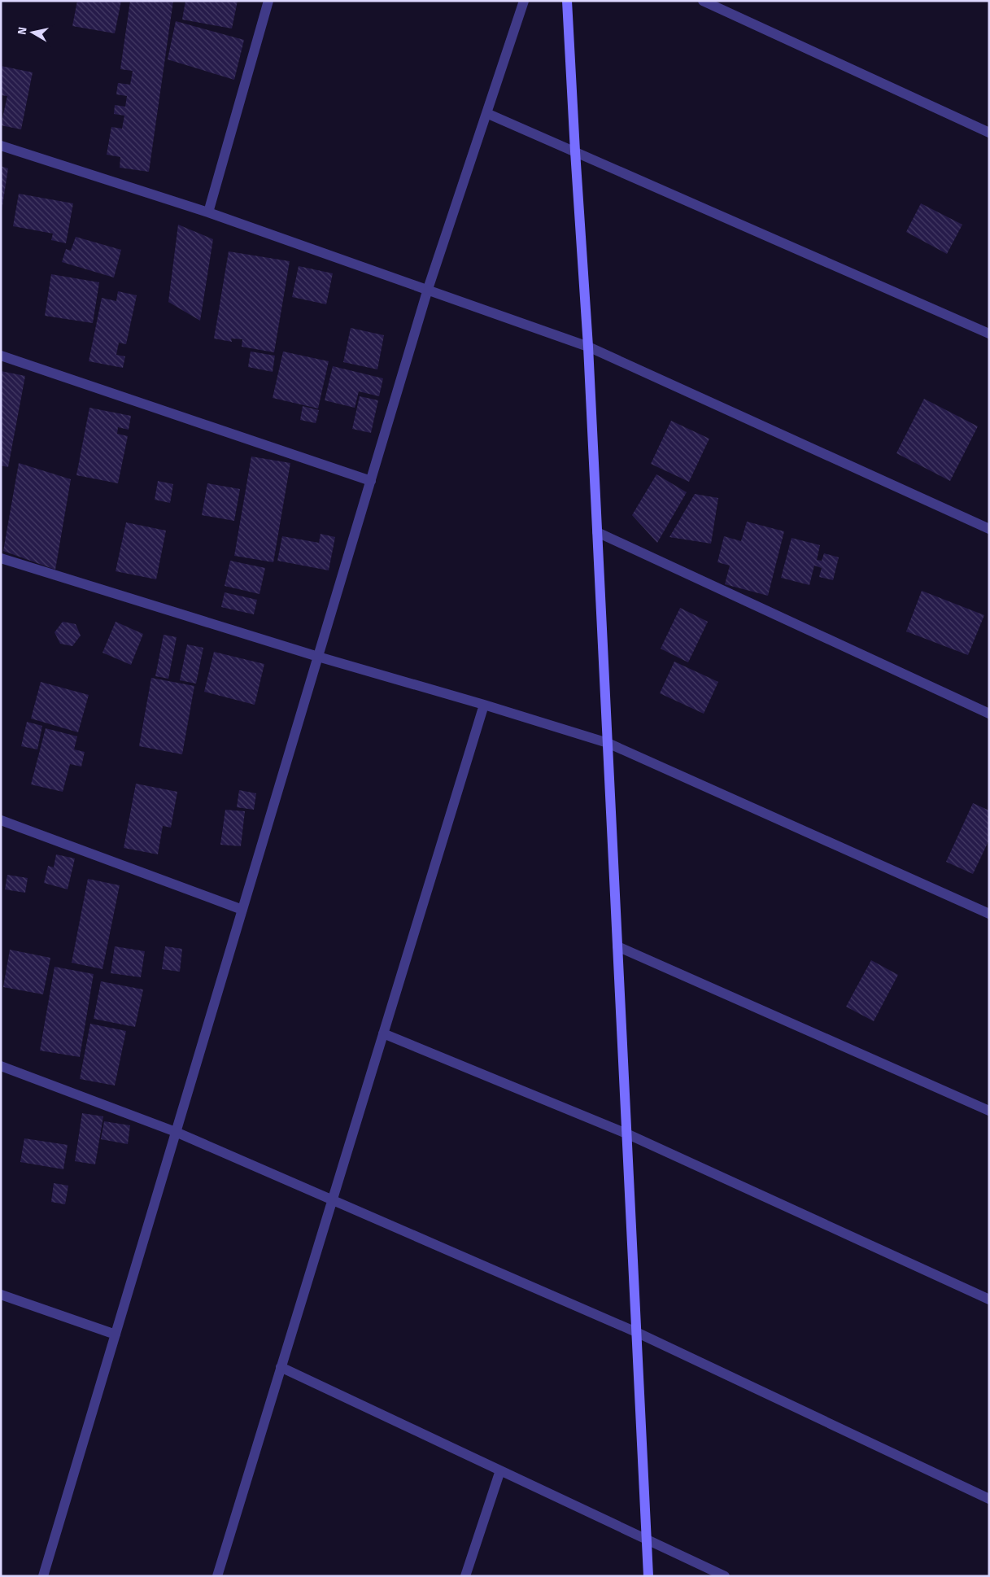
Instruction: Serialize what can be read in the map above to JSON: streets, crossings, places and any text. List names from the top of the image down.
{
  "north": "left"
}
